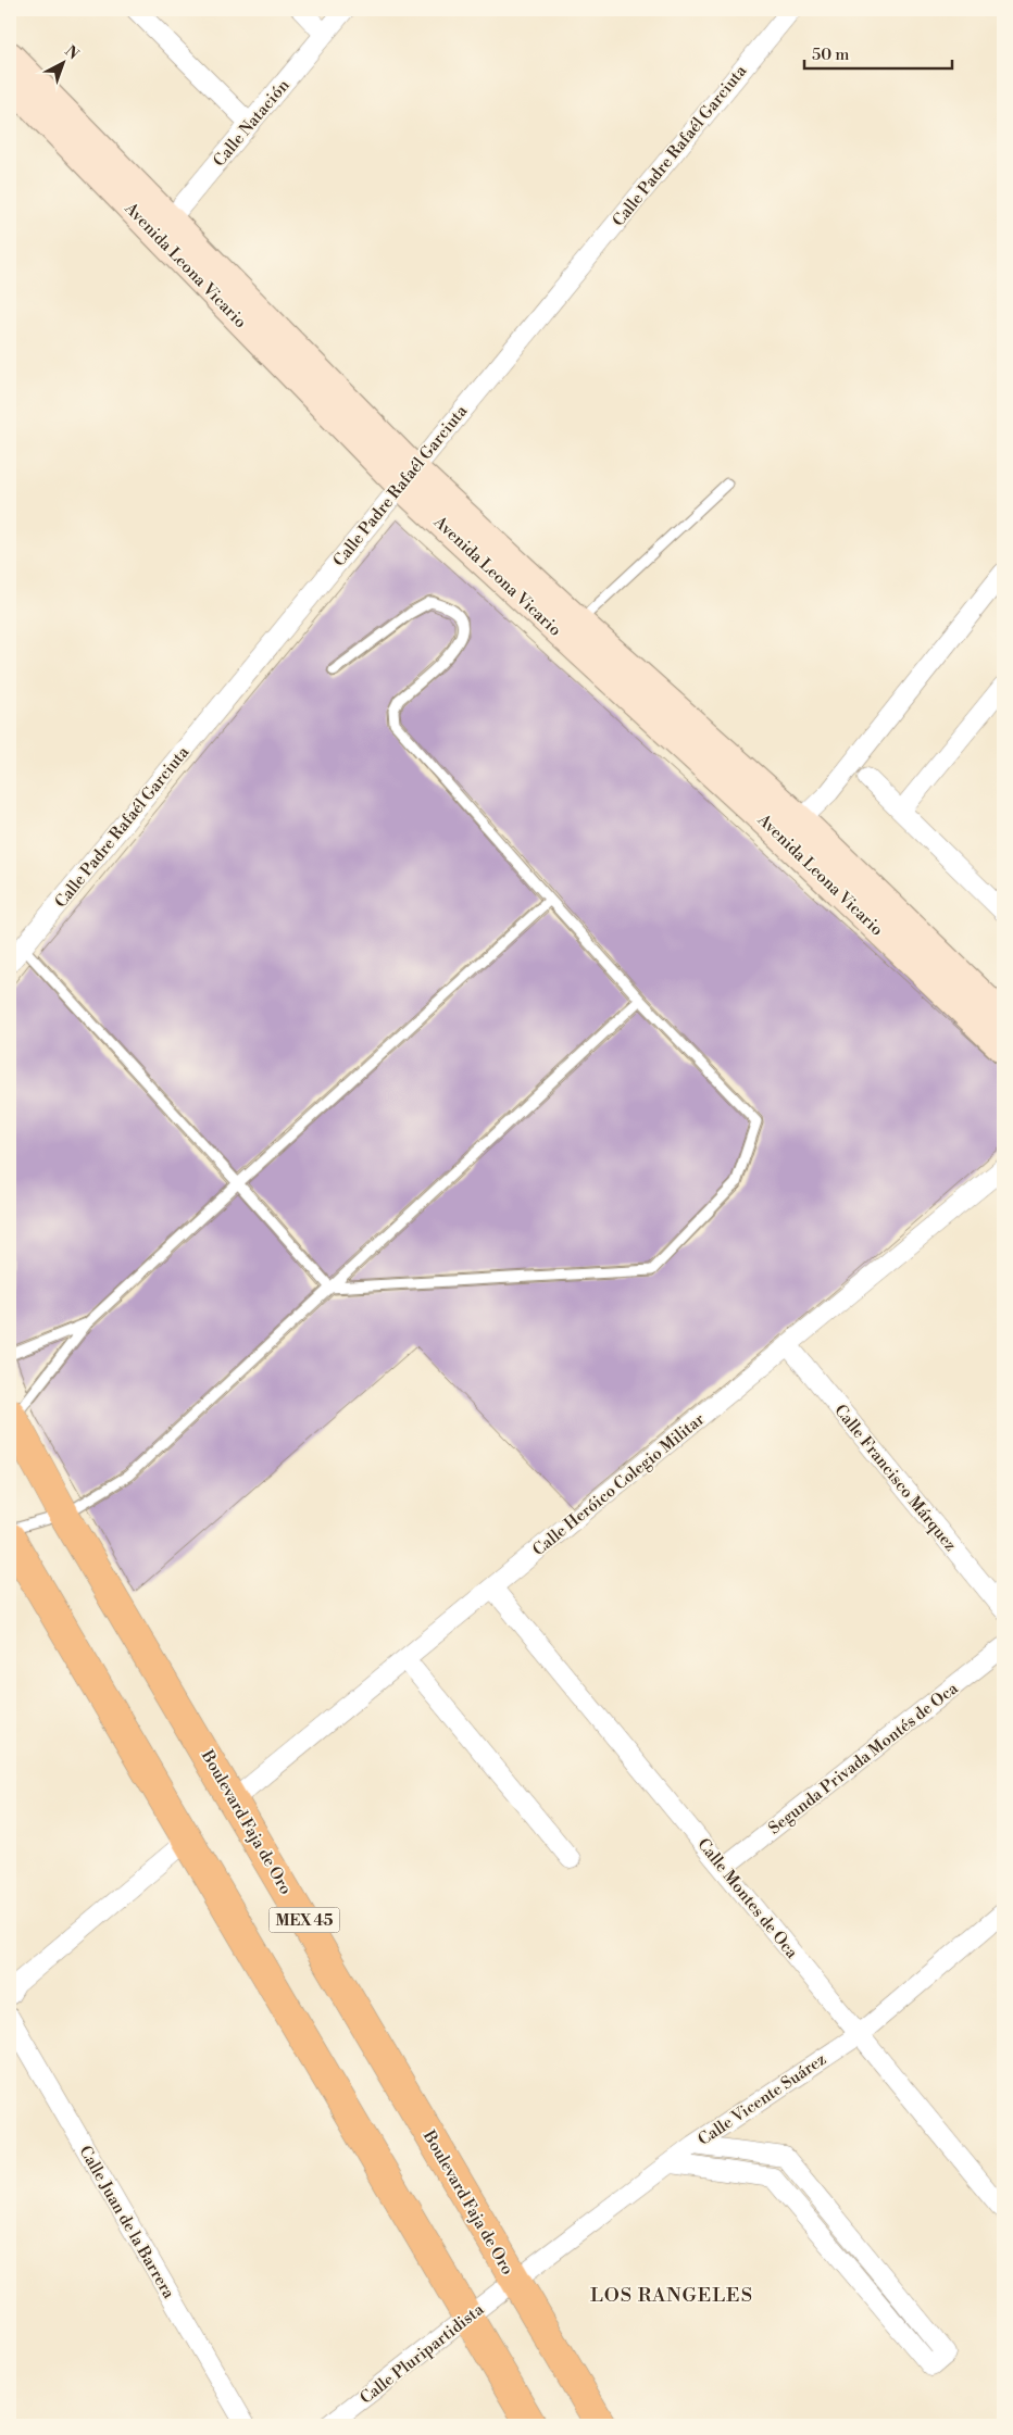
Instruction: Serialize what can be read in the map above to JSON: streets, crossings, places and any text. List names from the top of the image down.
{
  "streets": {
    "main road": ["Boulevard Faja de Oro", "MEX 45"],
    "street": [
      "Calle Natación",
      "Calle Padre Rafaél Garciuta",
      "Avenida Leona Vicario",
      "Calle Francisco Márquez",
      "Calle Heróico Colegio Militar",
      "Segunda Privada Montés de Oca",
      "Calle Montes de Oca",
      "Calle Vicente Suárez",
      "Calle Juan de la Barrera",
      "Calle Pluripartidista"
    ]
  },
  "crossings": [
    ["Calle Natación", "Avenida Leona Vicario"],
    ["Calle Padre Rafaél Garciuta", "Avenida Leona Vicario"],
    ["Calle Francisco Márquez", "Calle Heróico Colegio Militar"],
    ["Calle Heróico Colegio Militar", "Boulevard Faja de Oro"],
    ["Calle Heróico Colegio Militar", "Calle Montes de Oca"],
    ["Segunda Privada Montés de Oca", "Calle Montes de Oca"],
    ["Boulevard Faja de Oro", "Calle Vicente Suárez"],
    ["Boulevard Faja de Oro", "Calle Pluripartidista"],
    ["Calle Montes de Oca", "Calle Vicente Suárez"],
    ["MEX 45", "Calle Pluripartidista"],
    ["Calle Vicente Suárez", "Calle Pluripartidista"]
  ],
  "districts": ["LOS RANGELES"],
  "scale_bar": "50 m",
  "north": "top right"
}
